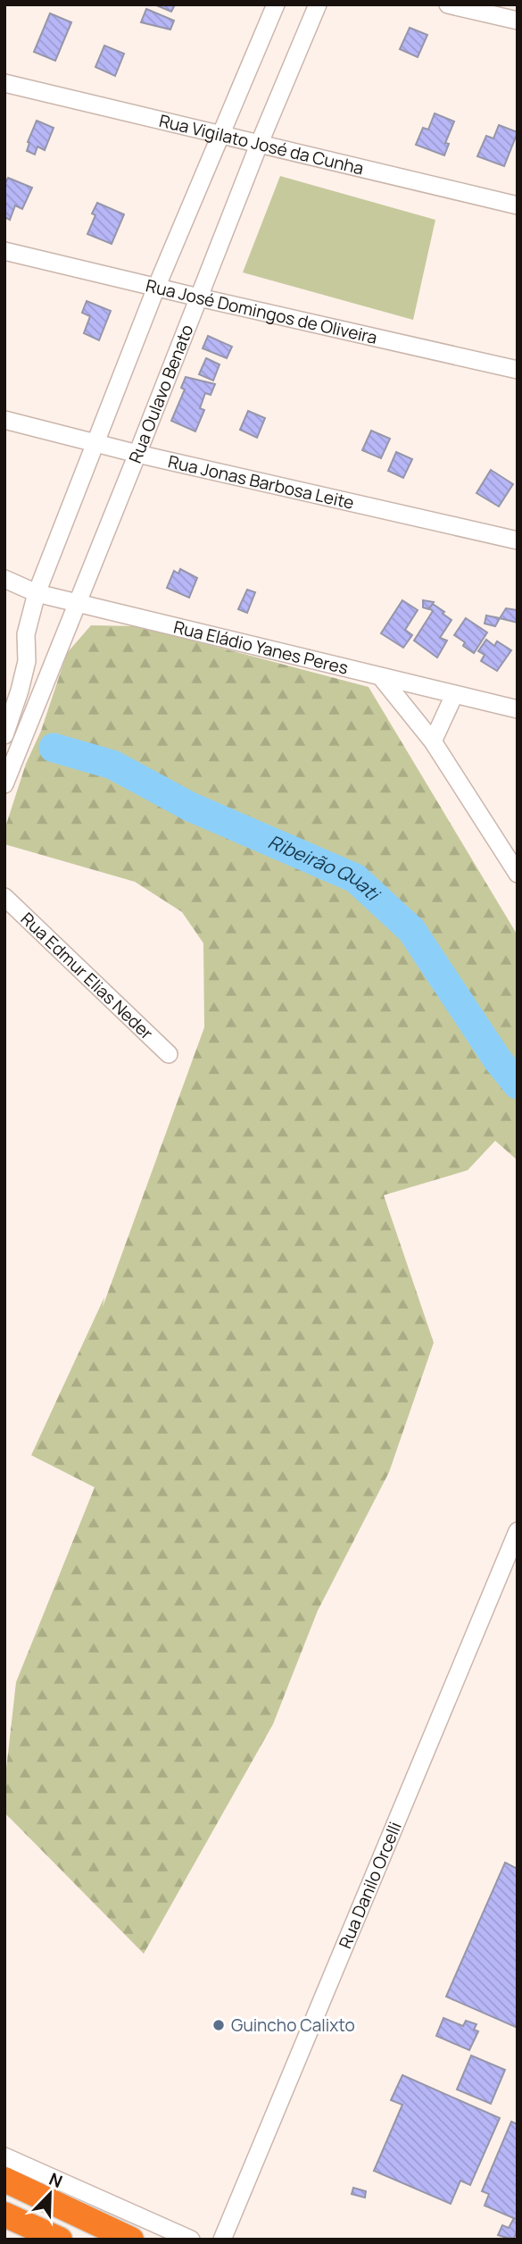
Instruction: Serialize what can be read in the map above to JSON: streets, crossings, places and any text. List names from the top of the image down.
{
  "streets": {
    "street": [
      "Rua Vigilato José da Cunha",
      "Rua José Domingos de Oliveira",
      "Rua Oulavo Benato",
      "Rua Jonas Barbosa Leite",
      "Rua Eládio Yanes Peres",
      "Rua Edmur Elias Neder",
      "Rua Danilo Orcelli"
    ]
  },
  "crossings": [
    ["Rua Vigilato José da Cunha", "Rua Oulavo Benato"],
    ["Rua José Domingos de Oliveira", "Rua Oulavo Benato"],
    ["Rua Oulavo Benato", "Rua Jonas Barbosa Leite"],
    ["Rua Oulavo Benato", "Rua Eládio Yanes Peres"]
  ],
  "water": ["Ribeirão Quati"],
  "places": ["Guincho Calixto"],
  "north": "top right"
}
